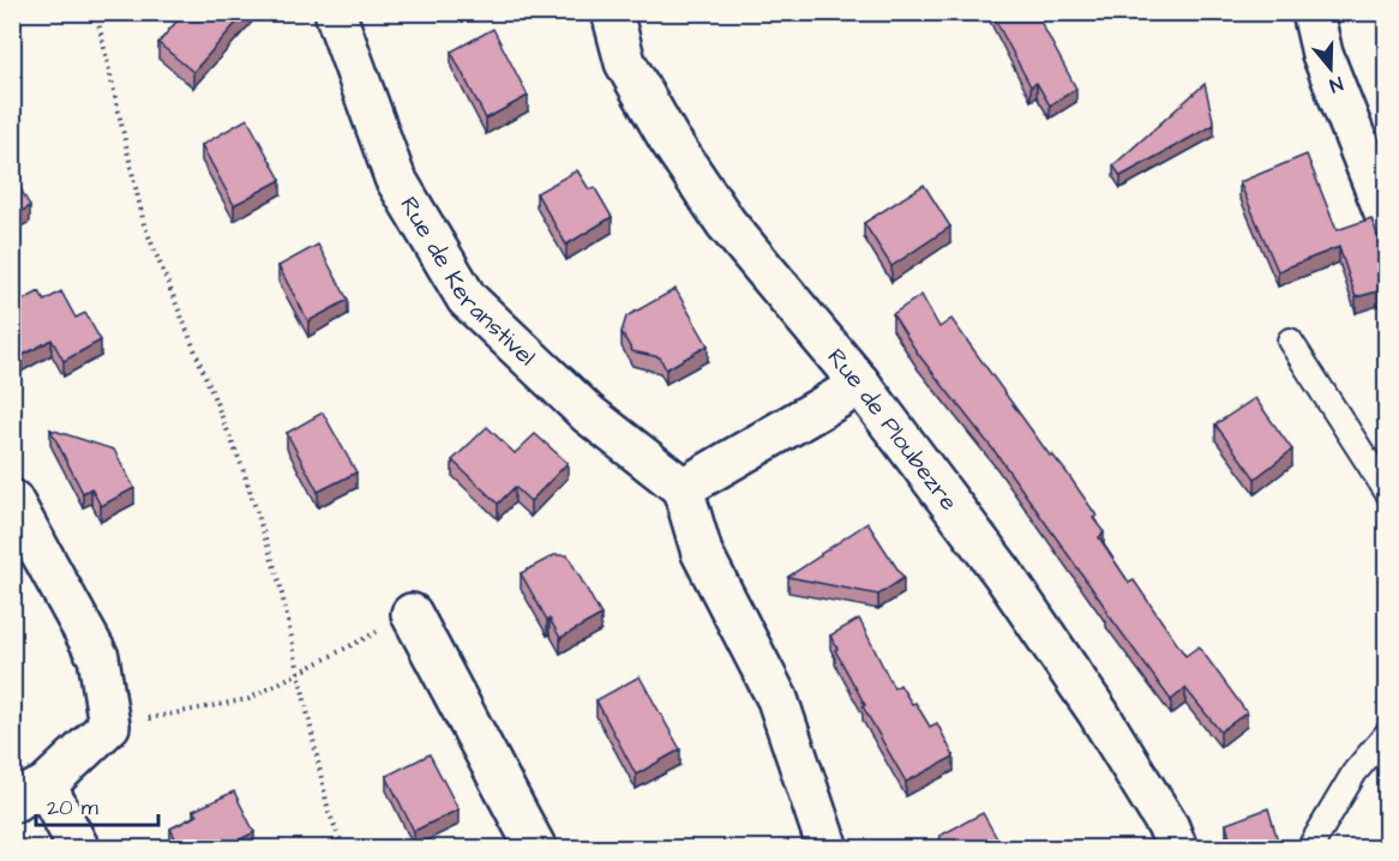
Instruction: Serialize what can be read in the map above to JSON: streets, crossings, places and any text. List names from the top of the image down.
{
  "streets": {
    "street": ["Rue de Keranstivel", "Rue de Ploubezre"]
  },
  "scale_bar": "20 m",
  "north": "bottom"
}
